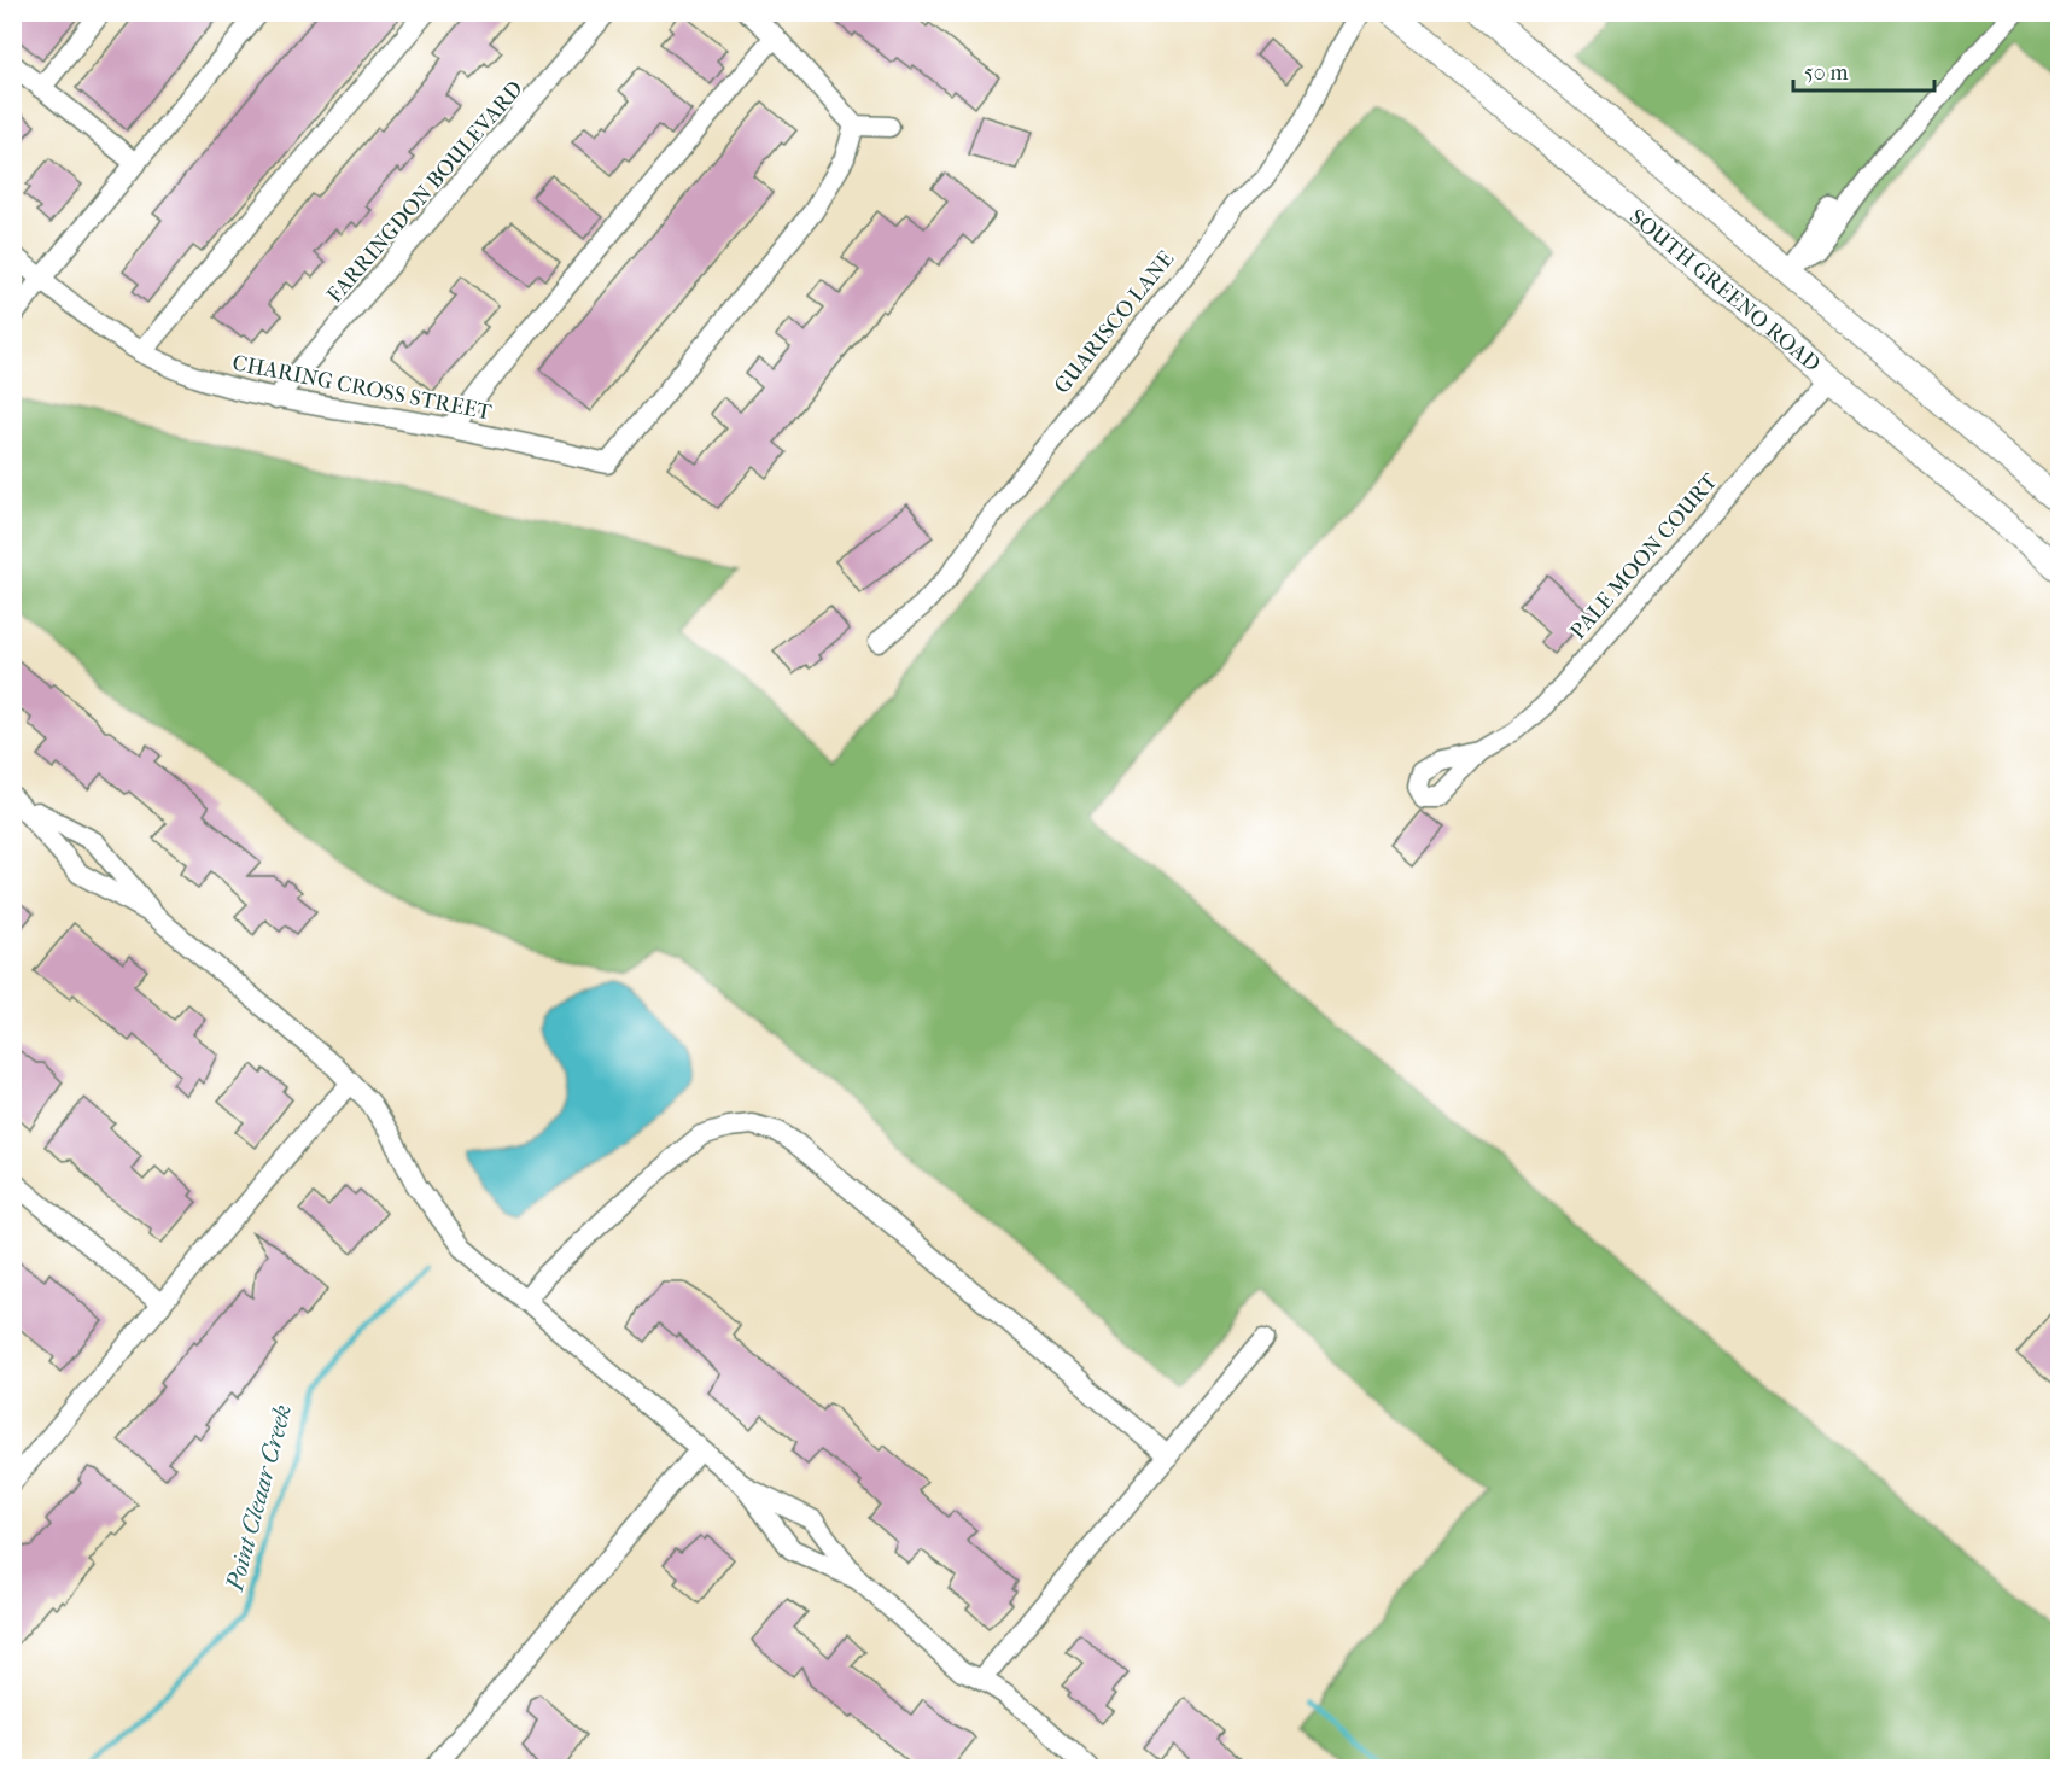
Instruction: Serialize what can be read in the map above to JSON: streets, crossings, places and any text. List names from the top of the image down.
{
  "streets": {
    "main road": ["SOUTH GREENO ROAD"],
    "street": [
      "FARRINGDON BOULEVARD",
      "GUARISCO LANE",
      "CHARING CROSS STREET",
      "PALE MOON COURT"
    ]
  },
  "crossings": [
    ["FARRINGDON BOULEVARD", "CHARING CROSS STREET"],
    ["SOUTH GREENO ROAD", "PALE MOON COURT"]
  ],
  "water": ["Point Cleaar Creek"],
  "scale_bar": "50 m"
}
